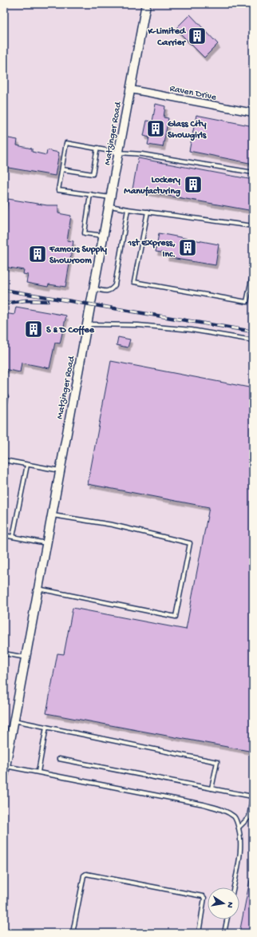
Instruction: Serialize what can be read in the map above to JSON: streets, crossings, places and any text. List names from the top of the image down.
{
  "streets": {
    "street": ["Raven Drive", "Matzinger Road"]
  },
  "crossings": [
    ["Raven Drive", "Matzinger Road"]
  ],
  "places": {
    "building": [
      "K-Limited Carrier",
      "Glass City Showgirls",
      "Lockery Manufacturing",
      "1st Express, Inc.",
      "Famous Supply Showroom",
      "S & D Coffee"
    ]
  },
  "north": "right"
}
